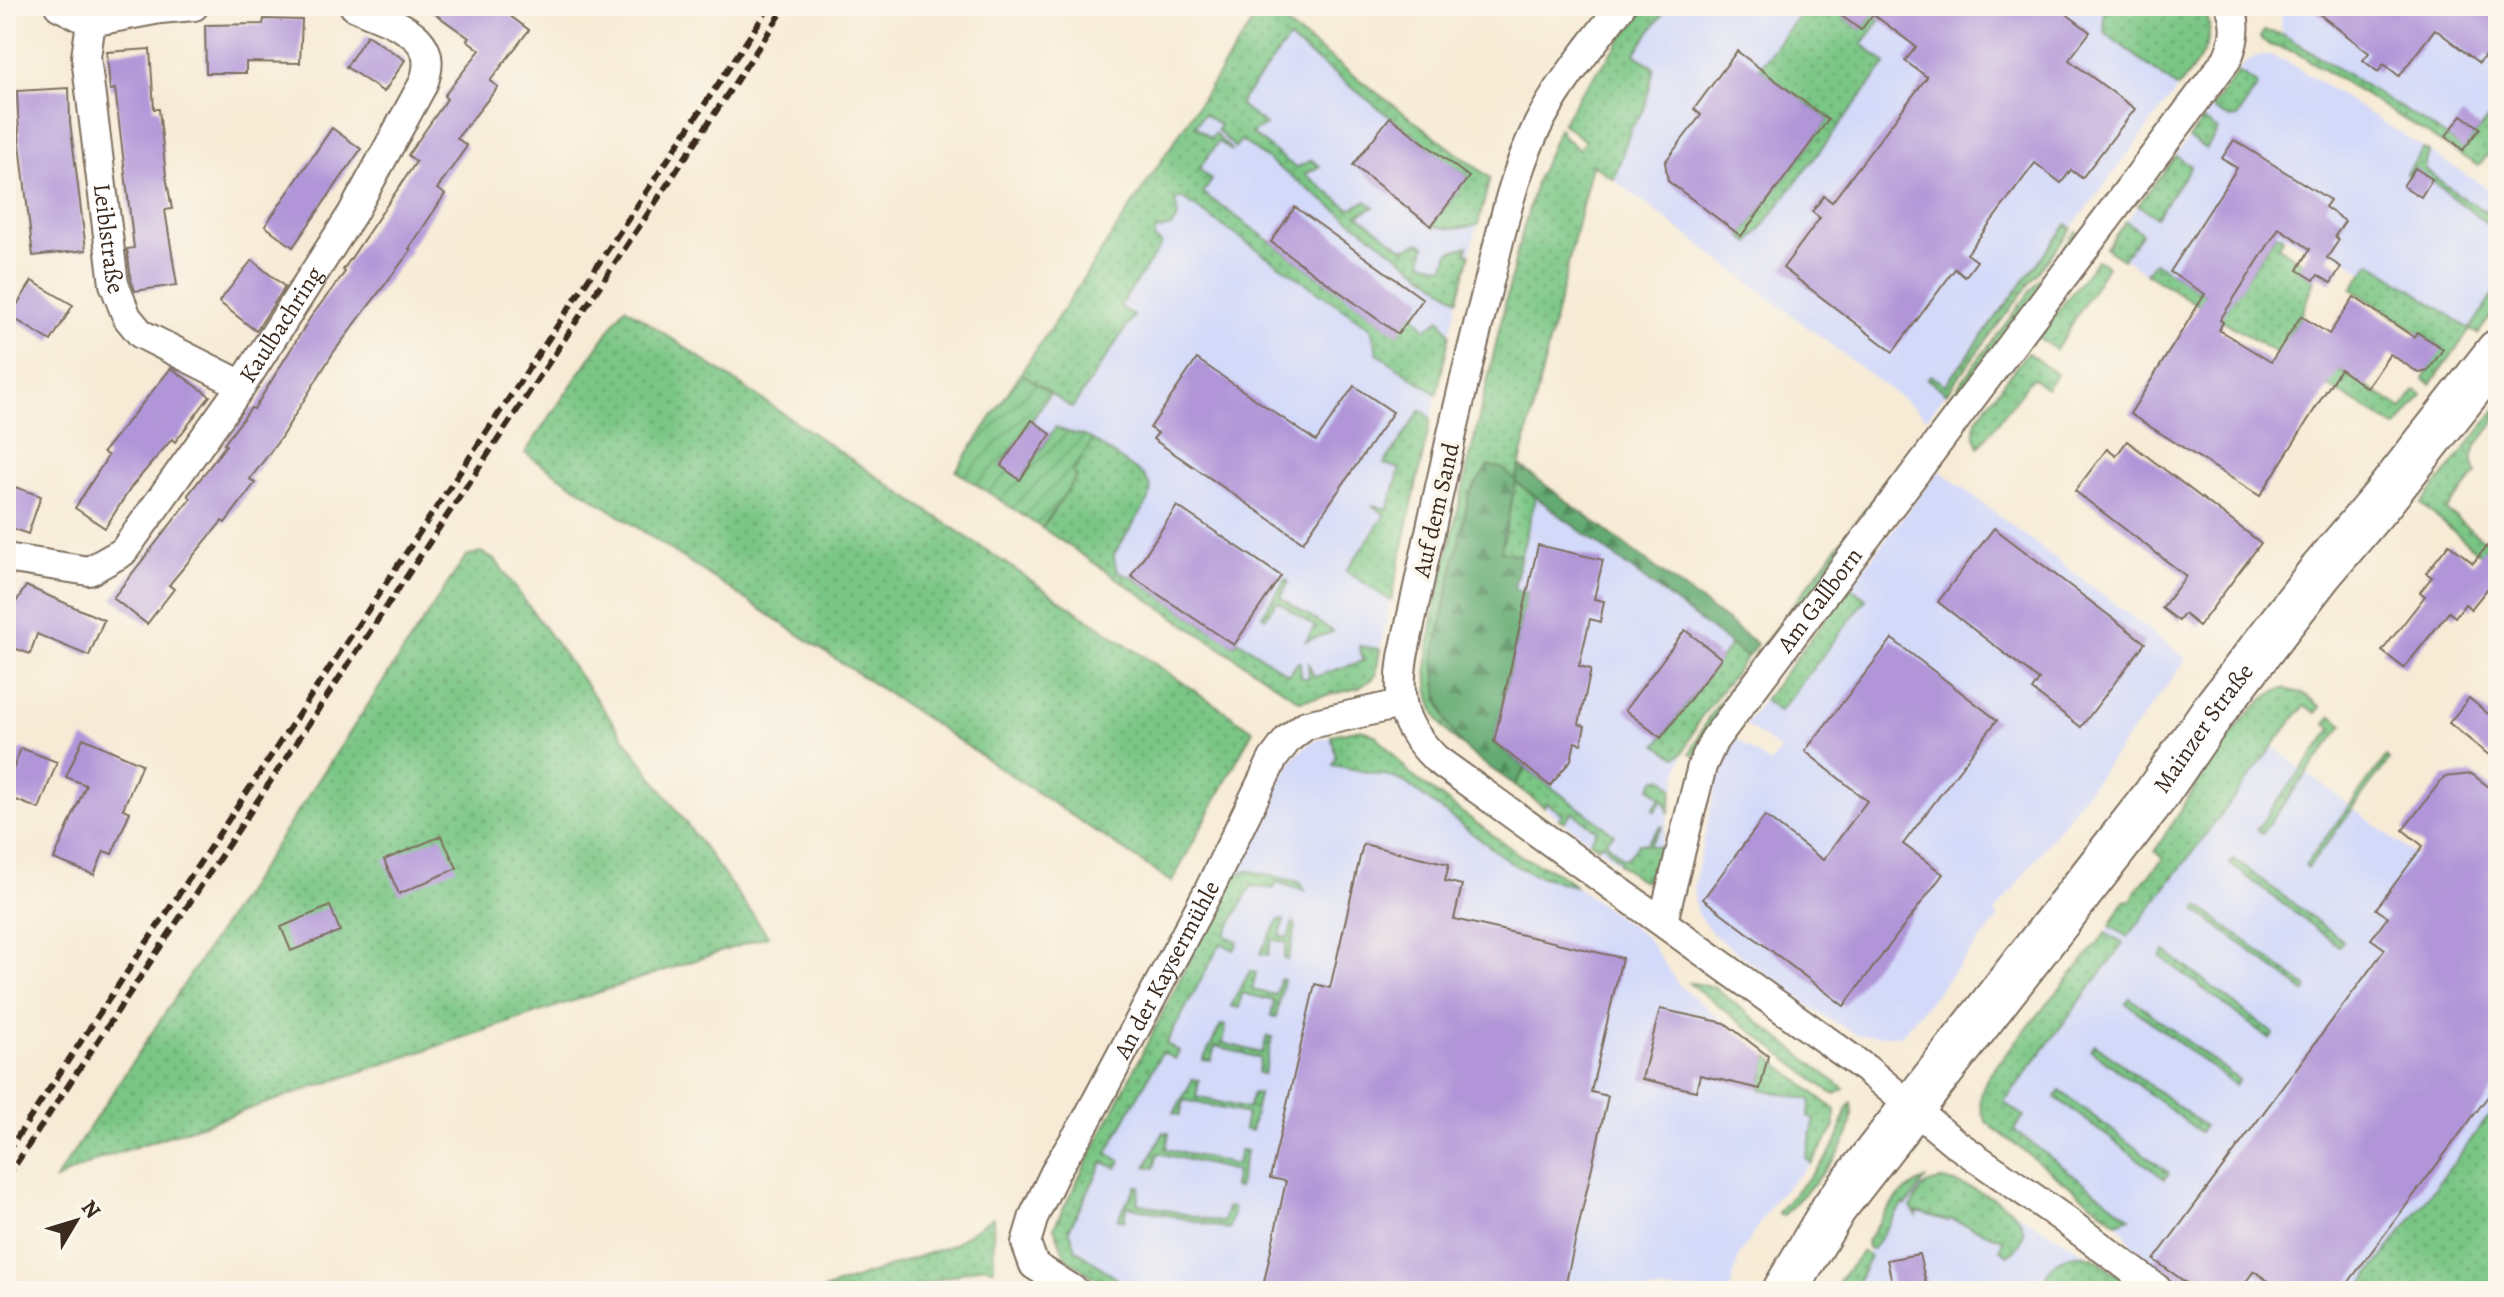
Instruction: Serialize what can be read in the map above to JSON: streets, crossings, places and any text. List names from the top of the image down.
{
  "streets": {
    "main road": ["Mainzer Straße"],
    "street": [
      "Leiblstraße",
      "Kaulbachring",
      "Auf dem Sand",
      "Am Gallborn",
      "An der Kaysermühle"
    ]
  },
  "crossings": [
    ["Leiblstraße", "Kaulbachring"],
    ["Auf dem Sand", "Am Gallborn"],
    ["Auf dem Sand", "An der Kaysermühle"]
  ],
  "north": "top right"
}
